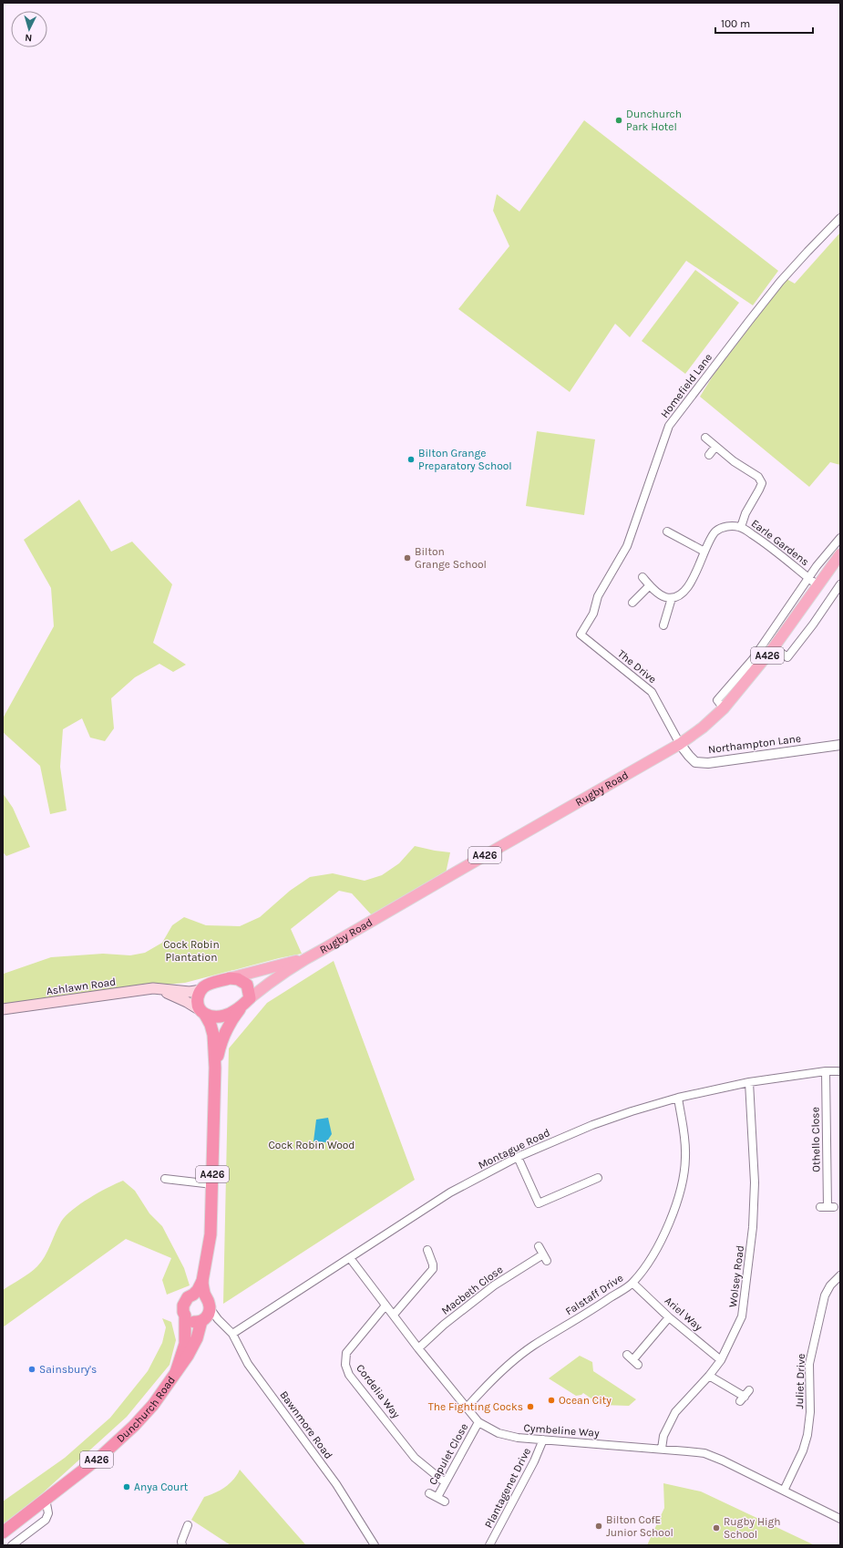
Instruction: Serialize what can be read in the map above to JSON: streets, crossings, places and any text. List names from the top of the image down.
{
  "streets": {
    "highway": ["A426", "Dunchurch Road"],
    "main road": ["Rugby Road", "Ashlawn Road"],
    "street": [
      "Homefield Lane",
      "Earle Gardens",
      "The Drive",
      "Northampton Lane",
      "Othello Close",
      "Montague Road",
      "Wolsey Road",
      "Macbeth Close",
      "Falstaff Drive",
      "Ariel Way",
      "Juliet Drive",
      "Cordelia Way",
      "Bawnmore Road",
      "Cymbeline Way",
      "Capulet Close",
      "Plantagenet Drive"
    ]
  },
  "crossings": [
    ["Homefield Lane", "The Drive"],
    ["Earle Gardens", "Rugby Road"],
    ["The Drive", "Northampton Lane"],
    ["The Drive", "Rugby Road"],
    ["Northampton Lane", "Rugby Road"],
    ["Rugby Road", "Dunchurch Road"],
    ["Ashlawn Road", "Dunchurch Road"],
    ["Othello Close", "Montague Road"],
    ["Montague Road", "Wolsey Road"],
    ["Montague Road", "Falstaff Drive"],
    ["Montague Road", "Bawnmore Road"],
    ["Montague Road", "Cymbeline Way"],
    ["Wolsey Road", "Ariel Way"],
    ["Wolsey Road", "Cymbeline Way"],
    ["Macbeth Close", "Cymbeline Way"],
    ["Falstaff Drive", "Ariel Way"],
    ["Falstaff Drive", "Cymbeline Way"],
    ["Juliet Drive", "Cymbeline Way"],
    ["Cordelia Way", "Cymbeline Way"],
    ["Cordelia Way", "Capulet Close"],
    ["Dunchurch Road", "Bawnmore Road"],
    ["Cymbeline Way", "Capulet Close"],
    ["Cymbeline Way", "Plantagenet Drive"]
  ],
  "parks": ["Cock Robin Plantation", "Cock Robin Wood"],
  "places": [
    "Dunchurch Park Hotel",
    "Bilton Grange Preparatory School",
    "Bilton Grange School",
    "Sainsbury's",
    "Ocean City",
    "The Fighting Cocks",
    "Anya Court",
    "Bilton CofE Junior School",
    "Rugby High School"
  ],
  "scale_bar": "100 m",
  "north": "bottom"
}
